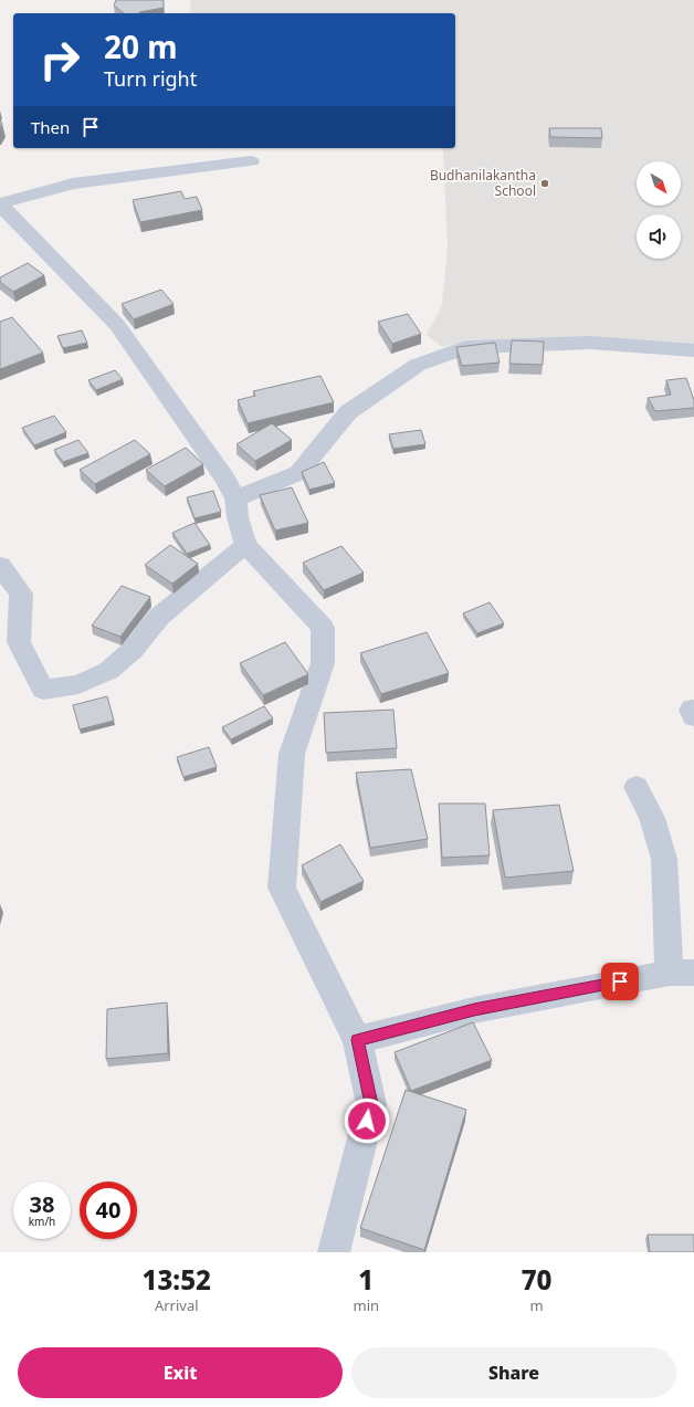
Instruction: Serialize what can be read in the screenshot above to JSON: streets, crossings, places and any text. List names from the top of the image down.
{
  "places": ["Budhanilakantha School"],
  "north": "bottom right",
  "page": {
    "turn": ["20 m", "Turn right"],
    "then": "Then",
    "speed": "38 km/h",
    "limit": "40",
    "eta": [
      "13:52",
      "Arrival",
      "1",
      "min",
      "70",
      "m"
    ],
    "buttons": ["Exit", "Share"]
  }
}
